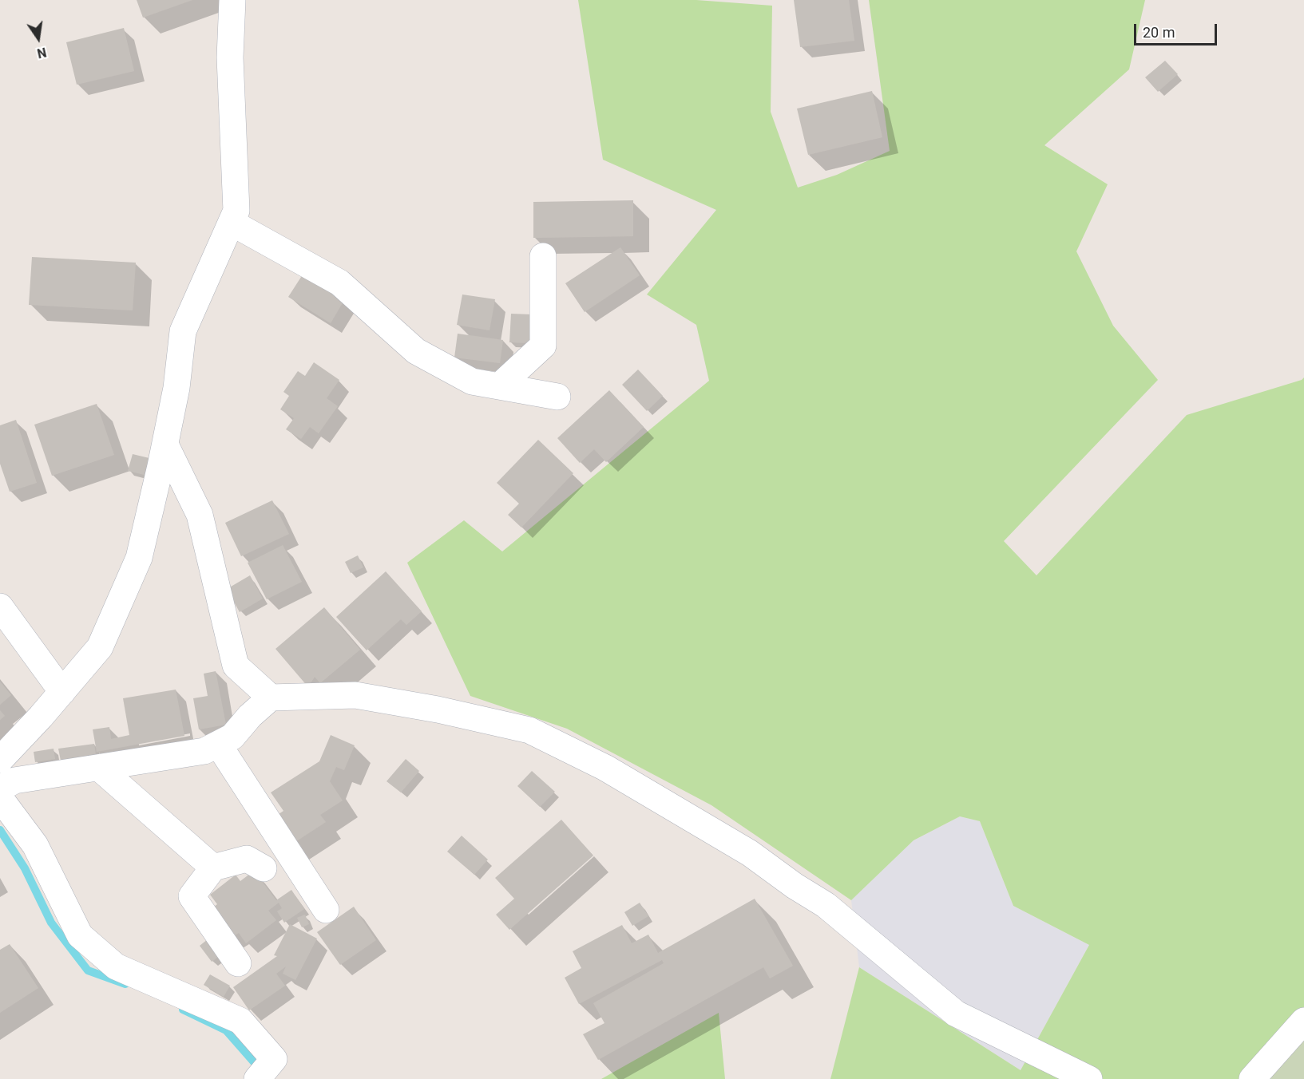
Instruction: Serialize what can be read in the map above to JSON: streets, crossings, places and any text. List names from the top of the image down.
{
  "scale_bar": "20 m",
  "north": "bottom"
}
